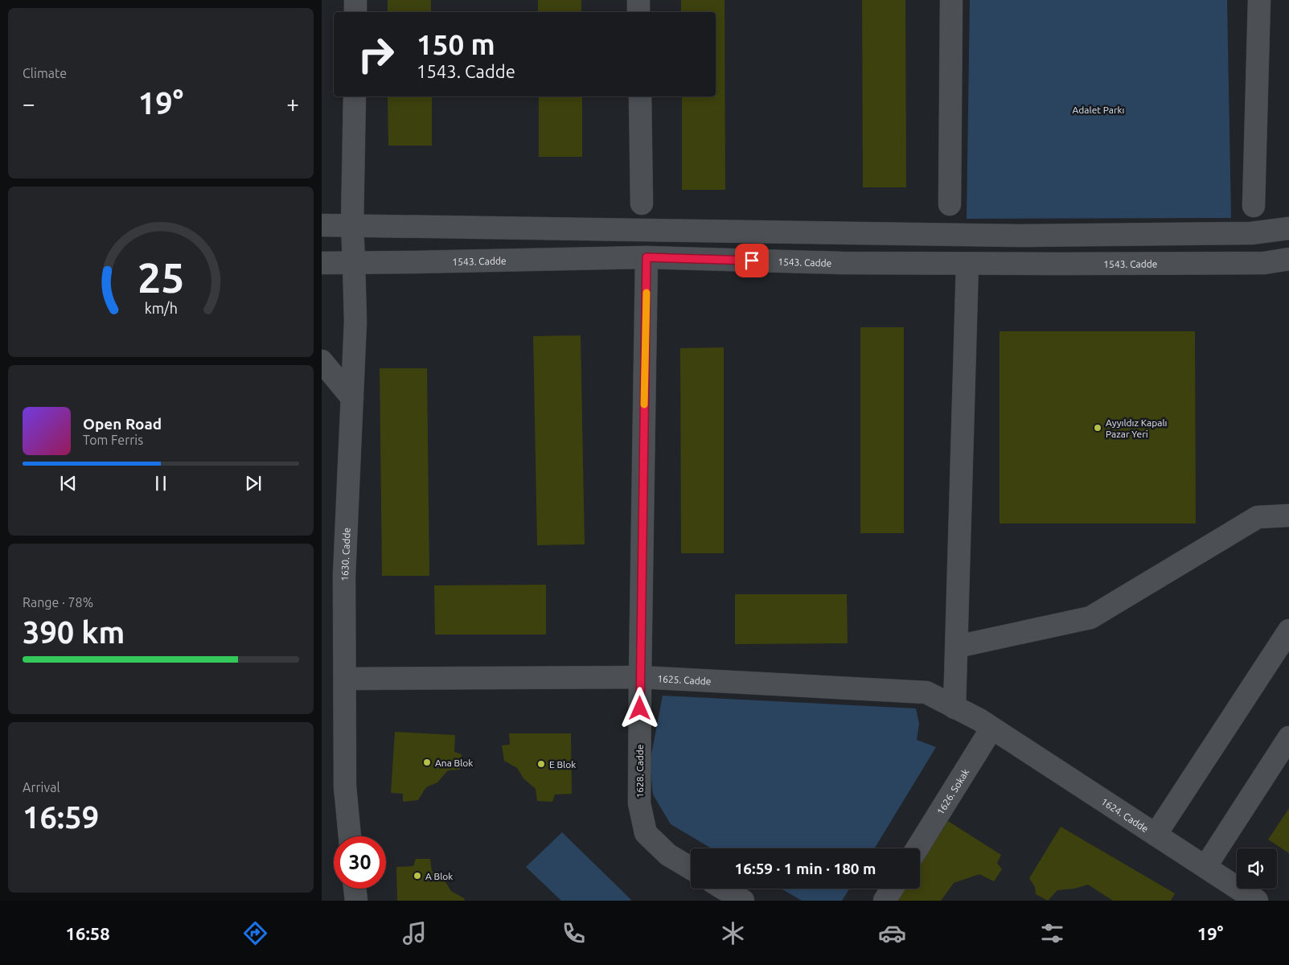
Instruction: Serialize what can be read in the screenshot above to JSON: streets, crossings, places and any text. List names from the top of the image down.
{
  "streets": {
    "street": [
      "1543. Cadde",
      "1630. Cadde",
      "1625. Cadde",
      "1628. Cadde",
      "1626. Sokak",
      "1624. Cadde"
    ]
  },
  "crossings": [
    ["1543. Cadde", "1630. Cadde"],
    ["1543. Cadde", "1628. Cadde"],
    ["1630. Cadde", "1625. Cadde"],
    ["1625. Cadde", "1628. Cadde"],
    ["1625. Cadde", "1626. Sokak"],
    ["1625. Cadde", "1624. Cadde"],
    ["1626. Sokak", "1624. Cadde"]
  ],
  "parks": ["Adalet Parkı"],
  "places": [
    "Ayyıldız Kapalı Pazar Yeri",
    "Ana Blok",
    "E Blok",
    "A Blok"
  ],
  "page": {
    "tile": [
      "Climate",
      ["Range · 78%", "390 km"],
      ["Arrival", "16:59"]
    ],
    "turn": ["150 m", "1543. Cadde"],
    "heat": ["−", "19°", "+"],
    "song": ["Open Road", "Tom Ferris"],
    "limit": "30",
    "trip": "16:59 · 1 min · 180 m",
    "tabs": ["16:58", "19°"],
    "gauge": ["25", "km/h"]
  }
}
